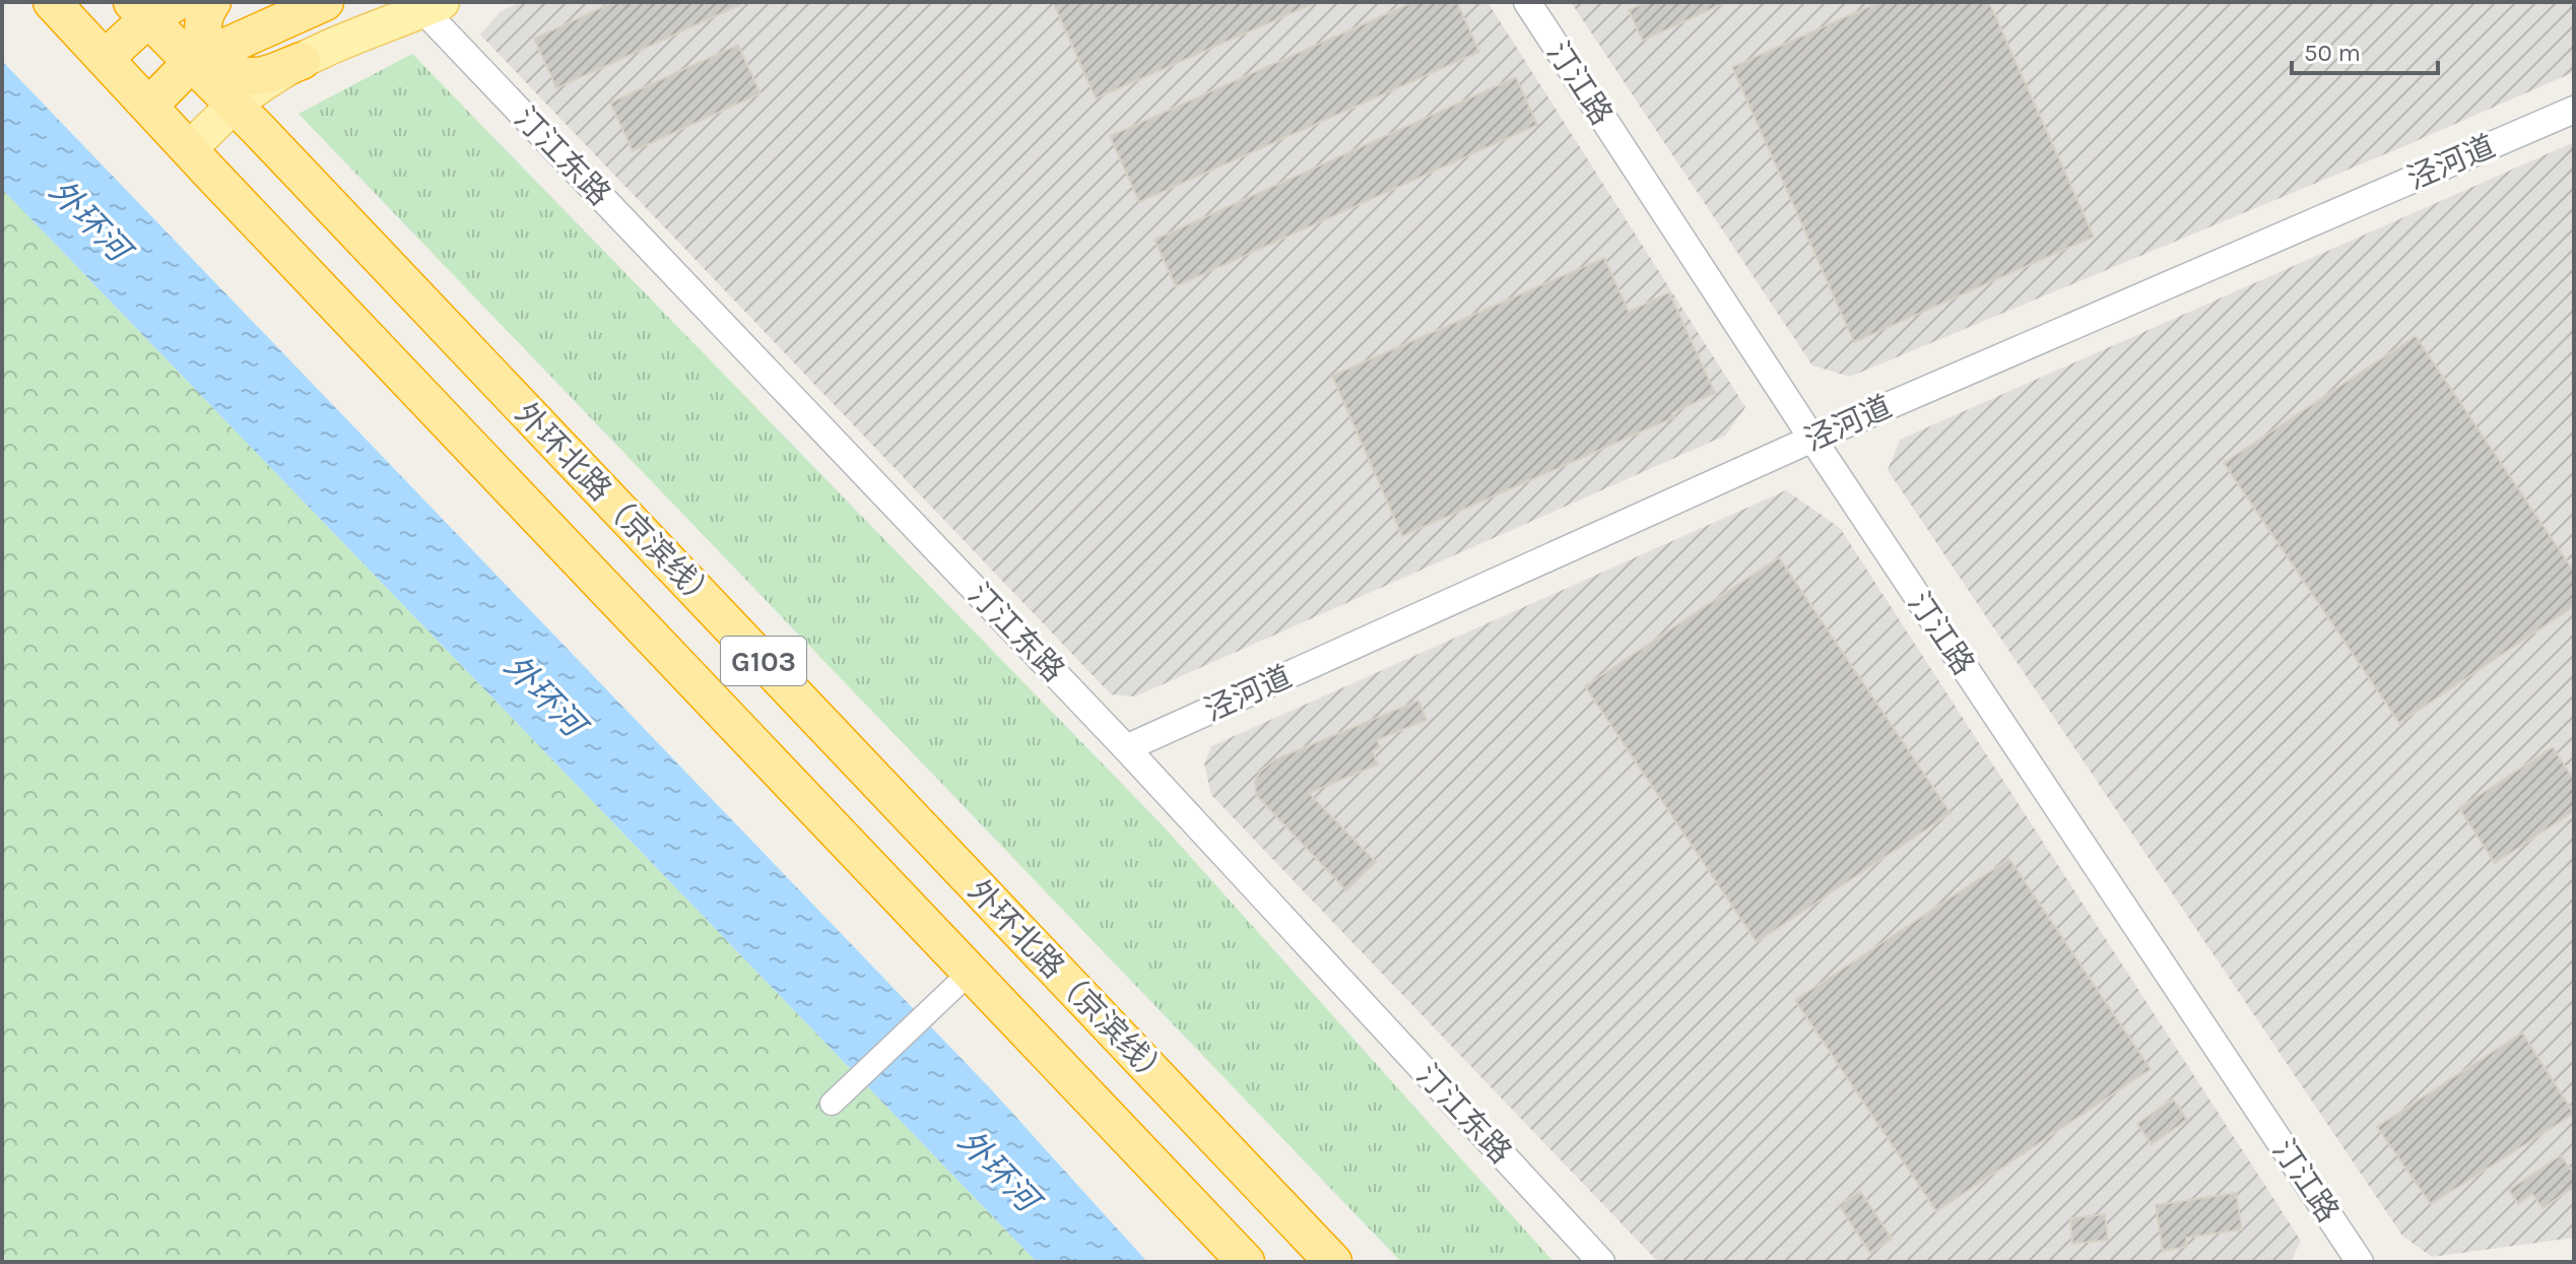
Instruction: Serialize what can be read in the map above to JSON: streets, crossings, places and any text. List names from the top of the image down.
{
  "streets": {
    "highway": ["外环北路（京滨线）", "G103"],
    "street": ["汀江路", "汀江东路", "泾河道"]
  },
  "crossings": [
    ["汀江路", "泾河道"],
    ["汀江东路", "泾河道"]
  ],
  "water": ["外环河"],
  "scale_bar": "50 m"
}
